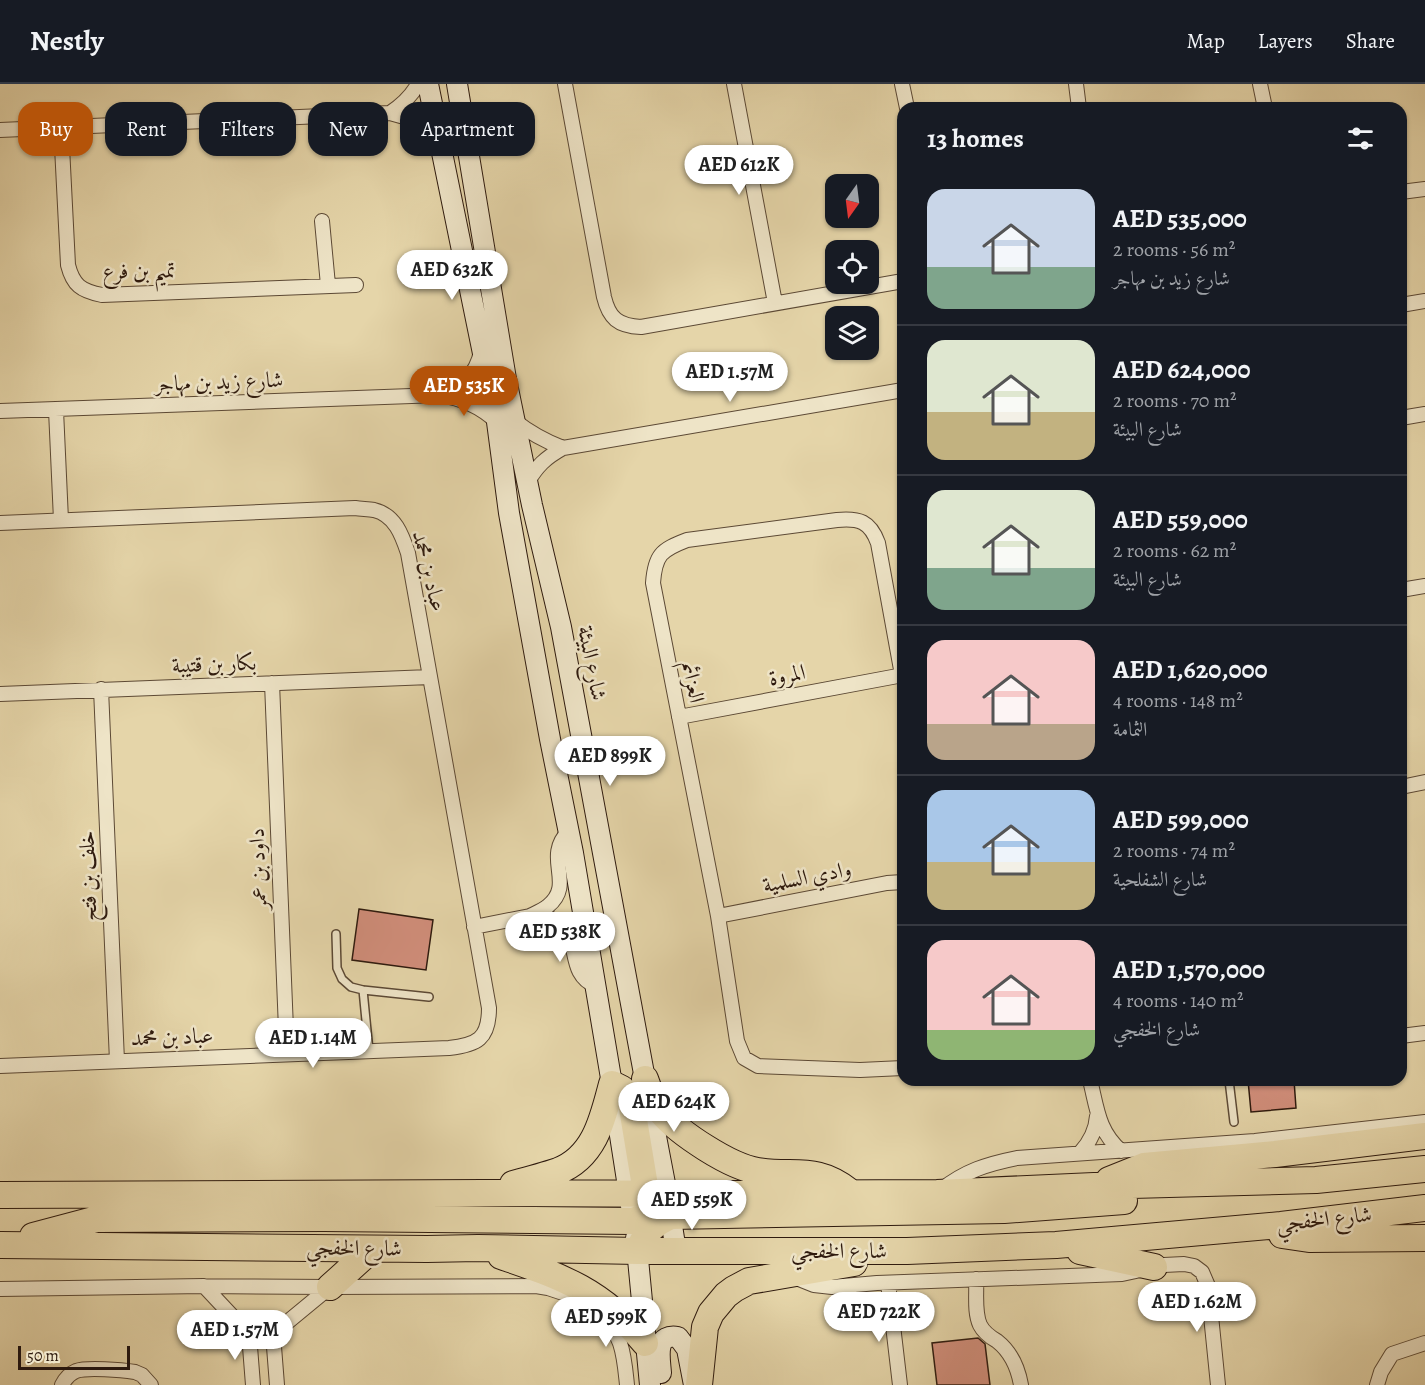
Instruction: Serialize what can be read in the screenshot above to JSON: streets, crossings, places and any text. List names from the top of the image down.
{
  "streets": {
    "highway": ["شارع الخفجي"],
    "street": [
      "تميم بن فرع",
      "شارع زيد بن مهاجر",
      "عباد بن محمد",
      "شارع البيئة",
      "بكار بن قتيبة",
      "المروة",
      "العزائم",
      "داود بن عمر",
      "خلف بن فتح",
      "وادي السلمية"
    ]
  },
  "crossings": [
    ["شارع زيد بن مهاجر", "شارع البيئة"],
    ["عباد بن محمد", "بكار بن قتيبة"],
    ["عباد بن محمد", "داود بن عمر"],
    ["عباد بن محمد", "خلف بن فتح"],
    ["شارع البيئة", "شارع الخفجي"],
    ["بكار بن قتيبة", "داود بن عمر"],
    ["بكار بن قتيبة", "خلف بن فتح"],
    ["المروة", "العزائم"],
    ["العزائم", "وادي السلمية"]
  ],
  "scale_bar": "50 m",
  "north": "bottom",
  "page": {
    "header": "Nestly",
    "nav": ["Map", "Layers", "Share"],
    "chip": [
      "Buy",
      "Rent",
      "Filters",
      "New",
      "Apartment"
    ],
    "heading": "13 homes",
    "price": [
      "AED 612K",
      "AED 632K",
      "AED 1.57M",
      "AED 535K",
      "AED 899K",
      "AED 538K",
      "AED 1.14M",
      "AED 624K",
      "AED 559K",
      "AED 1.62M",
      "AED 722K",
      "AED 599K",
      "AED 1.57M"
    ],
    "list": [
      {
        "name": "AED 535,000",
        "note": "2 rooms · 56 m² · شارع زيد بن مهاجر"
      },
      {
        "name": "AED 624,000",
        "note": "2 rooms · 70 m² · شارع البيئة"
      },
      {
        "name": "AED 559,000",
        "note": "2 rooms · 62 m² · شارع البيئة"
      },
      {
        "name": "AED 1,620,000",
        "note": "4 rooms · 148 m² · الثمامة"
      },
      {
        "name": "AED 599,000",
        "note": "2 rooms · 74 m² · شارع الشفلحية"
      },
      {
        "name": "AED 1,570,000",
        "note": "4 rooms · 140 m² · شارع الخفجي"
      }
    ],
    "scale": "50 m"
  }
}
